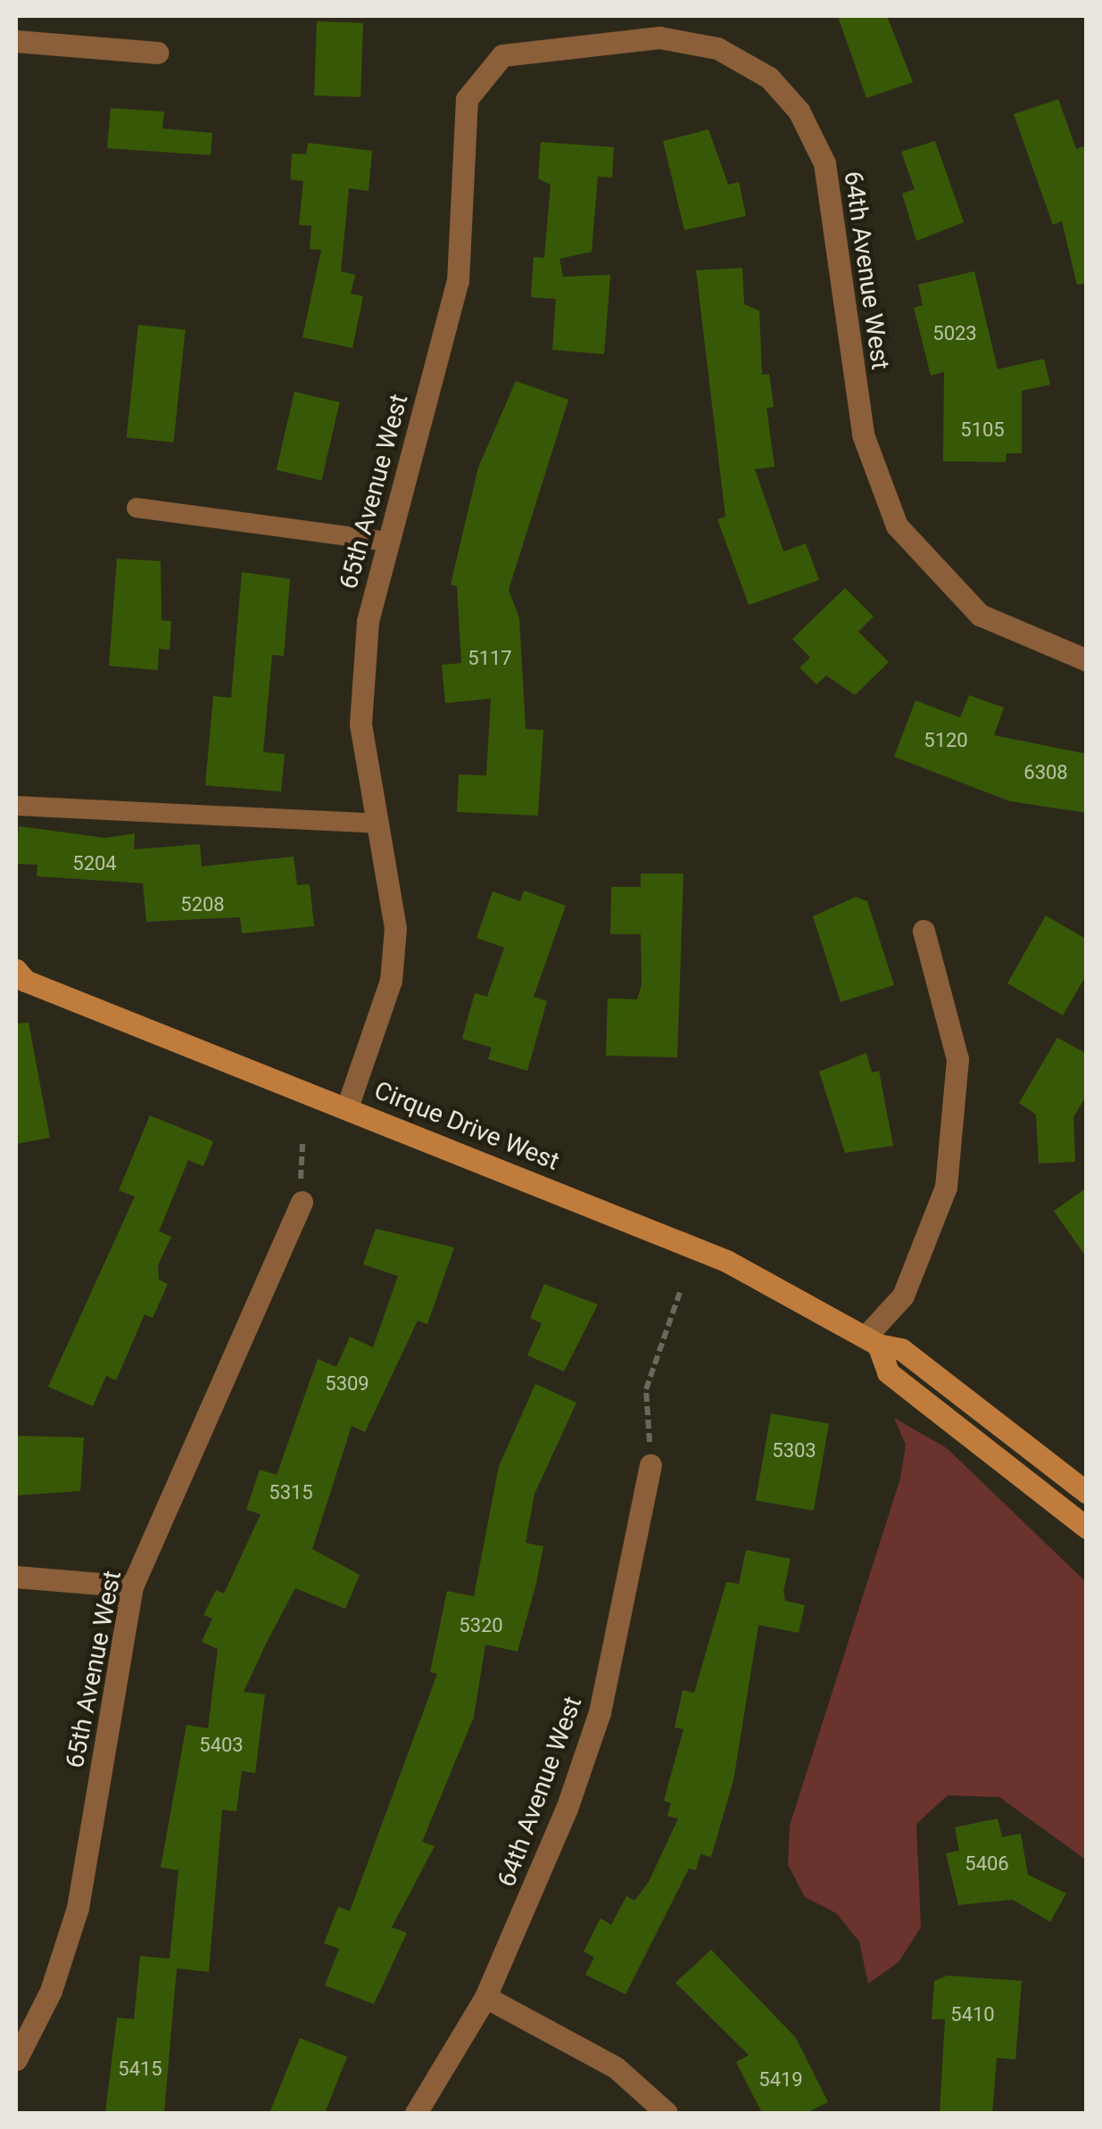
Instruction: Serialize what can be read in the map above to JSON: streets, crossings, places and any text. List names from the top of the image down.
{
  "streets": {
    "main road": ["Cirque Drive West"],
    "street": ["64th Avenue West", "65th Avenue West"]
  },
  "crossings": [
    ["64th Avenue West", "65th Avenue West"],
    ["65th Avenue West", "Cirque Drive West"]
  ],
  "house_numbers": [
    "5023",
    "5105",
    "5117",
    "5120",
    "6308",
    "5204",
    "5208",
    "5309",
    "5303",
    "5315",
    "5320",
    "5403",
    "5406",
    "5410",
    "5415",
    "5419"
  ]
}
